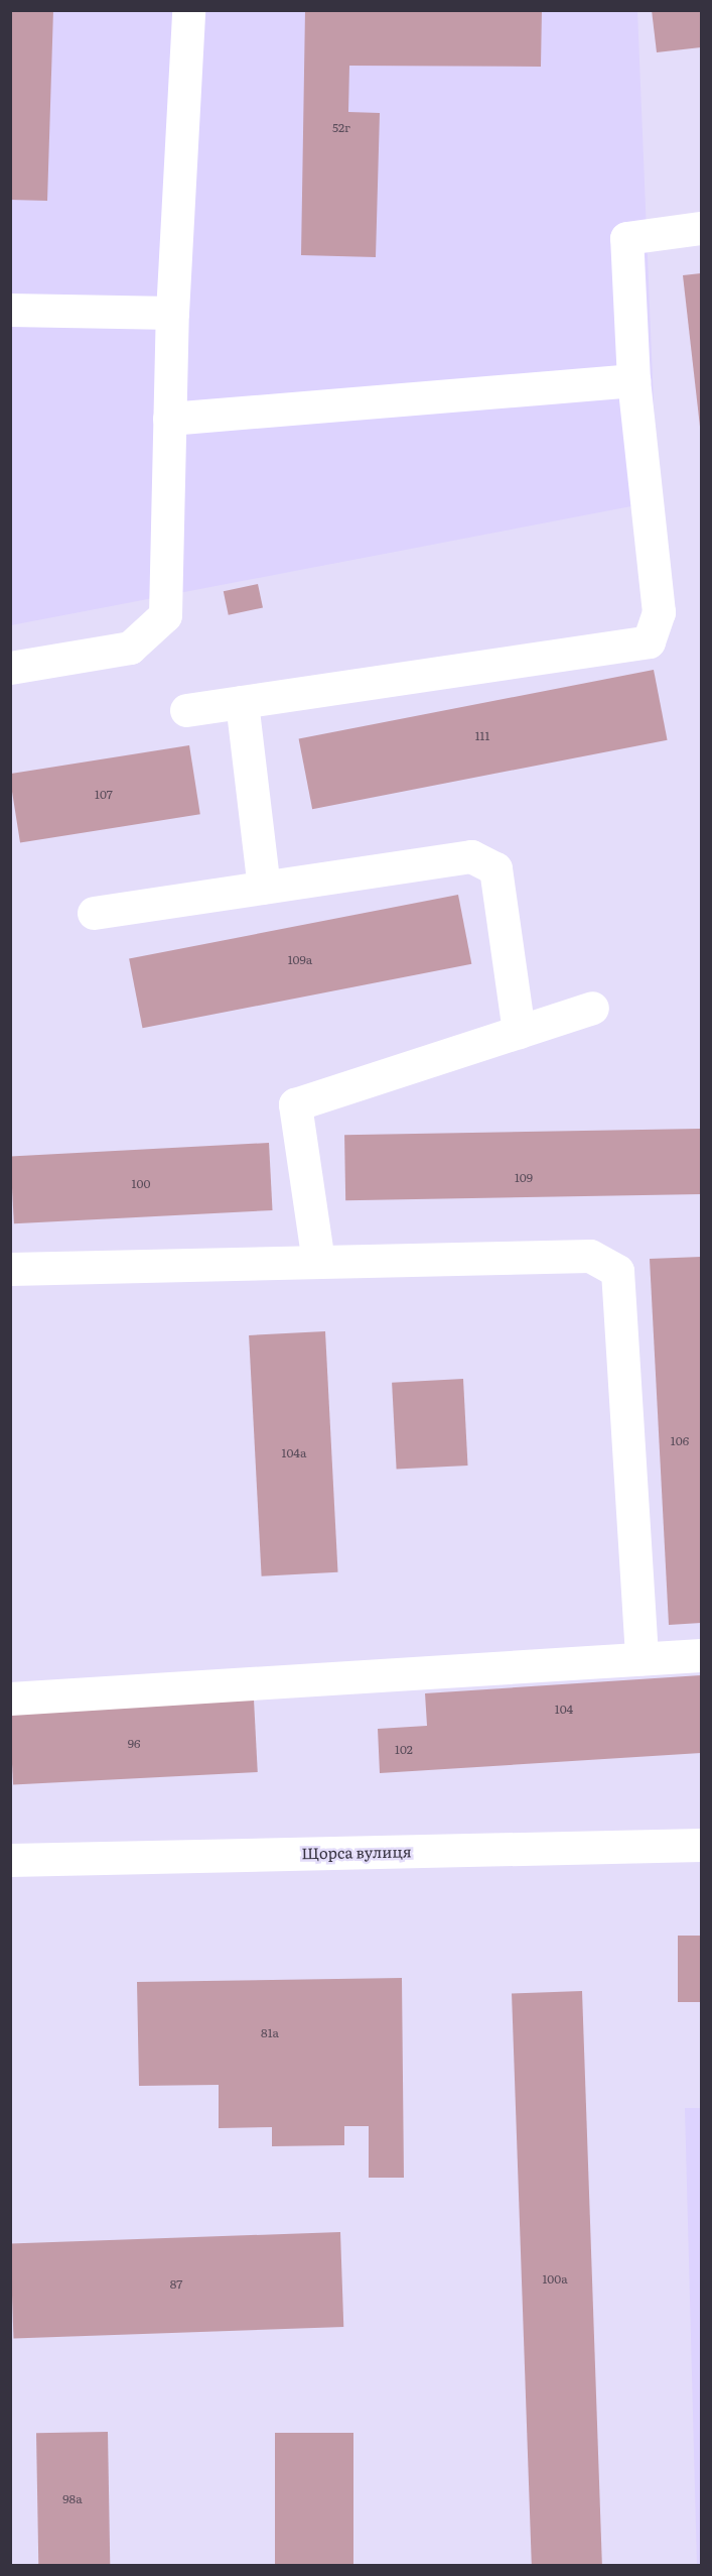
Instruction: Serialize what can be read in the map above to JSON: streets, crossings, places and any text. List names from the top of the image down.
{
  "streets": {
    "street": ["Щорса вулиця"]
  },
  "house_numbers": [
    "52г",
    "111",
    "107",
    "109а",
    "109",
    "100",
    "106",
    "104а",
    "104",
    "96",
    "102",
    "81а",
    "100а",
    "87",
    "98а"
  ]
}
